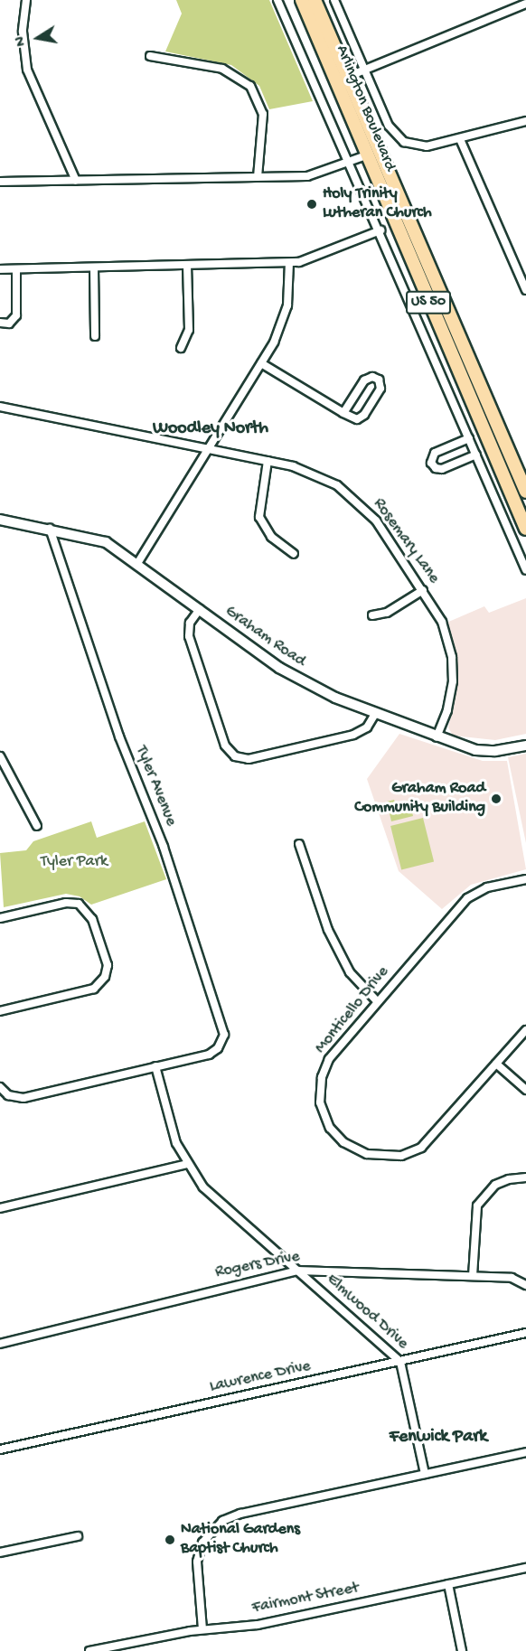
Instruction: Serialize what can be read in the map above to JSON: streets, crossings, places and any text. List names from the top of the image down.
{
  "streets": {
    "highway": ["Arlington Boulevard", "US 50"],
    "street": [
      "Rosemary Lane",
      "Graham Road",
      "Tyler Avenue",
      "Monticello Drive",
      "Rogers Drive",
      "Elmwood Drive",
      "Lawrence Drive",
      "Fairmont Street"
    ]
  },
  "crossings": [
    ["Rosemary Lane", "Graham Road"],
    ["Graham Road", "Tyler Avenue"],
    ["Tyler Avenue", "Elmwood Drive"],
    ["Rogers Drive", "Elmwood Drive"],
    ["Elmwood Drive", "Lawrence Drive"]
  ],
  "districts": ["Woodley North", "Fenwick Park"],
  "parks": ["Tyler Park"],
  "places": ["Holy Trinity Lutheran Church", "Graham Road Community Building", "National Gardens Baptist Church"],
  "north": "left"
}
